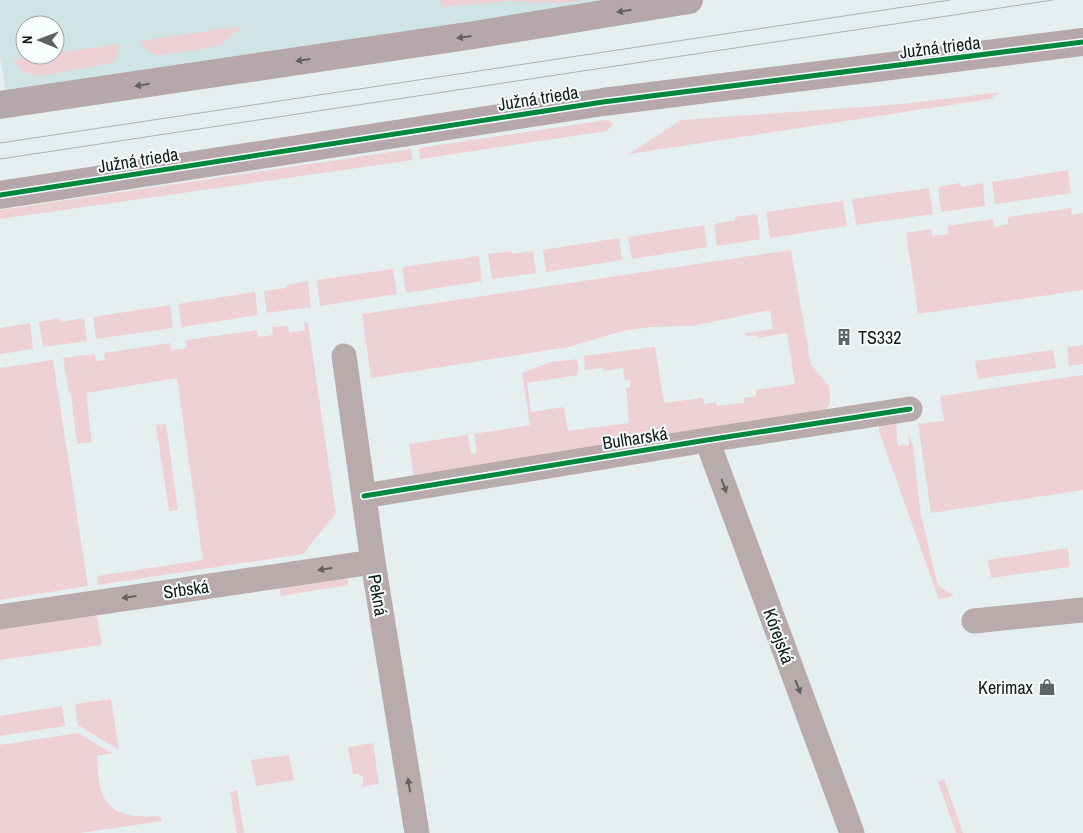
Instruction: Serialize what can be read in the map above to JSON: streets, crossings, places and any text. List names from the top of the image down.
{
  "streets": {
    "street": [
      "Južná trieda",
      "Bulharská",
      "Srbská",
      "Pekná",
      "Kórejská"
    ]
  },
  "crossings": [
    ["Bulharská", "Pekná"],
    ["Bulharská", "Kórejská"],
    ["Srbská", "Pekná"]
  ],
  "one_way": ["Srbská", "Pekná", "Kórejská"],
  "places": {
    "building": ["TS332"],
    "shop": ["Kerimax"]
  },
  "north": "left"
}
